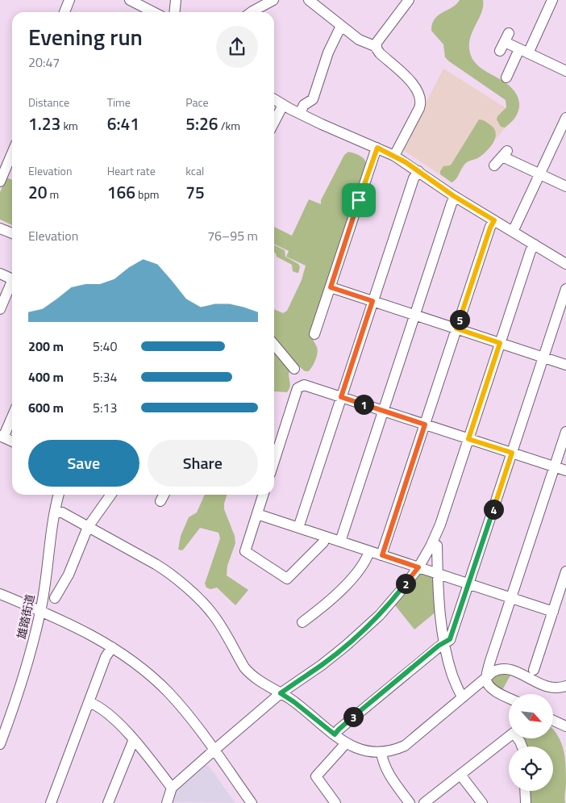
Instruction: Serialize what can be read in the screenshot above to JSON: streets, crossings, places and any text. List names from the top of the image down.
{
  "streets": {
    "street": ["雄踏街道"]
  },
  "north": "bottom right",
  "page": {
    "heading": ["Evening run", "20:47"],
    "stats": [
      ["Distance", "1.23 km"],
      ["Time", "6:41"],
      ["Pace", "5:26 /km"],
      ["Elevation", "20 m"],
      ["Heart rate", "166 bpm"],
      ["kcal", "75"]
    ],
    "chart": ["Elevation", "76–95 m"],
    "pins": [
      "5",
      "1",
      "4",
      "2",
      "3"
    ],
    "list": [
      {
        "name": "200 m",
        "note": "5:40"
      },
      {
        "name": "400 m",
        "note": "5:34"
      },
      {
        "name": "600 m",
        "note": "5:13"
      }
    ],
    "buttons": ["Save", "Share"]
  }
}
